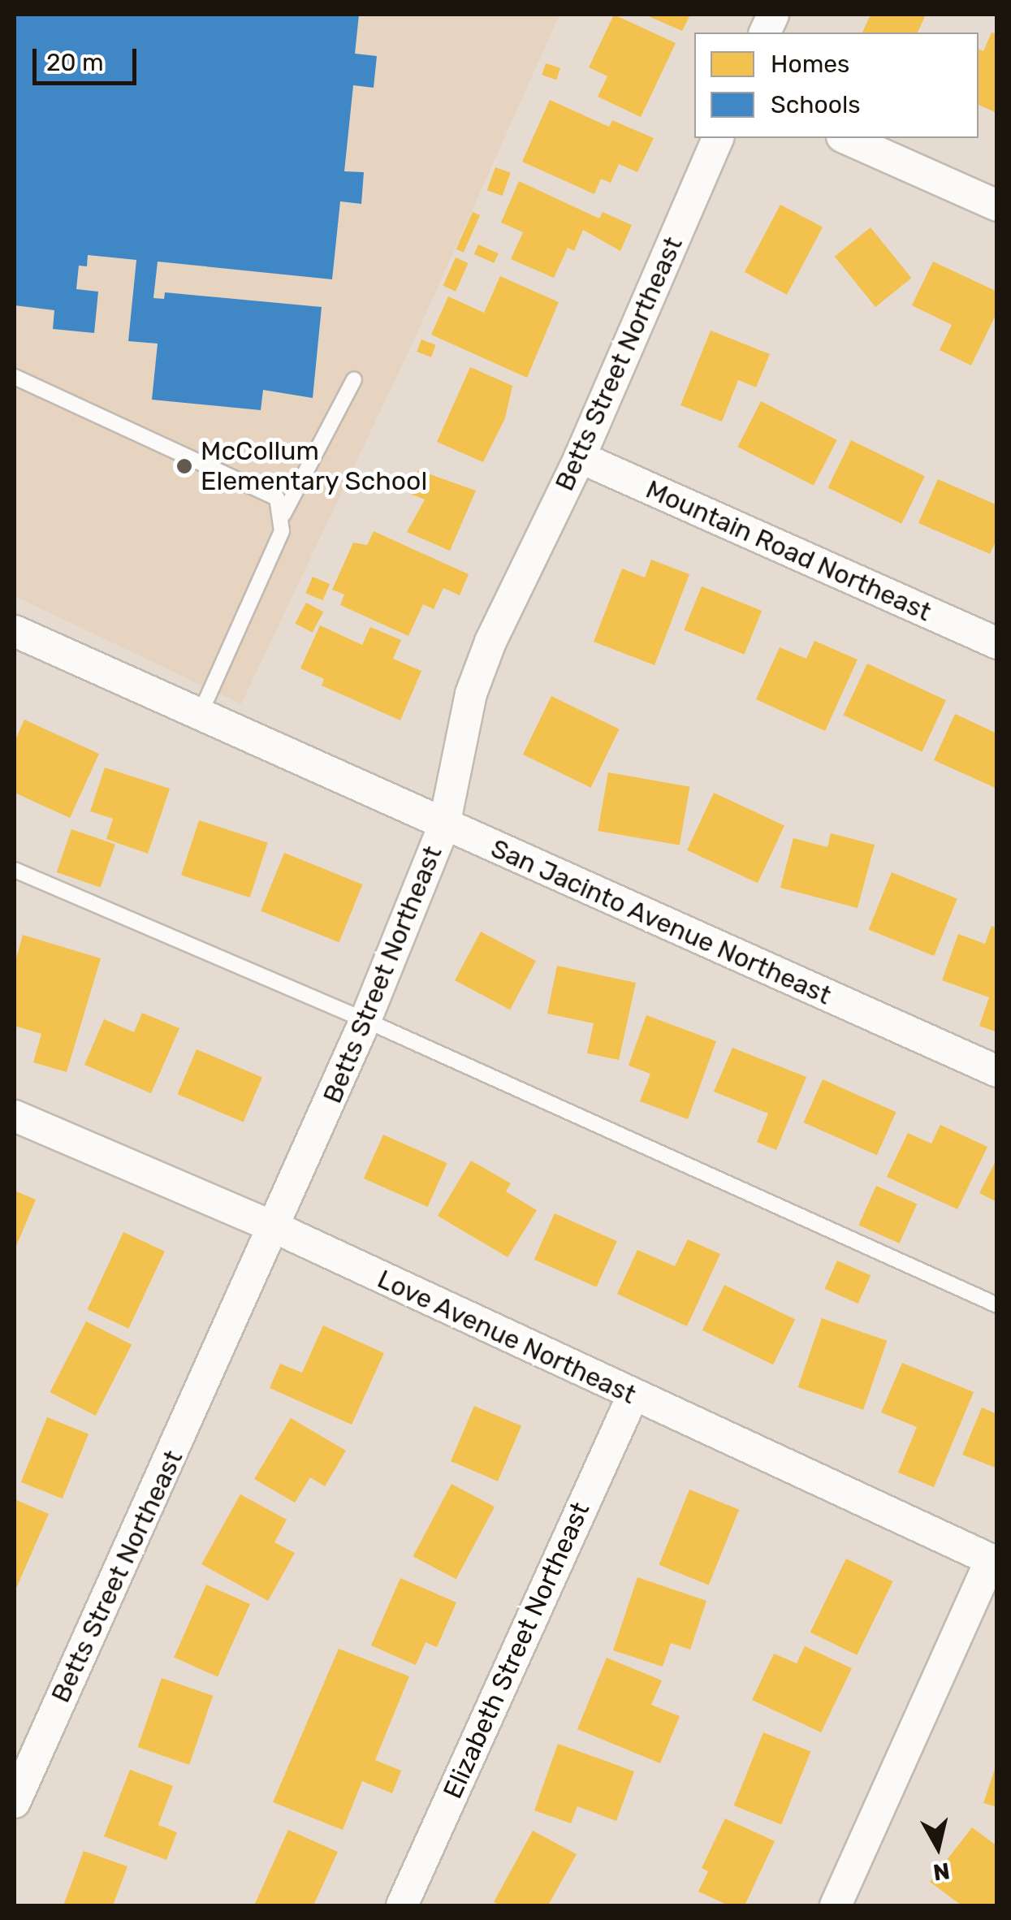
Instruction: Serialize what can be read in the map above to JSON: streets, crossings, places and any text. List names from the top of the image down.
{
  "streets": {
    "street": [
      "Betts Street Northeast",
      "Mountain Road Northeast",
      "San Jacinto Avenue Northeast",
      "Love Avenue Northeast",
      "Elizabeth Street Northeast"
    ]
  },
  "crossings": [
    ["Betts Street Northeast", "Mountain Road Northeast"],
    ["Betts Street Northeast", "San Jacinto Avenue Northeast"],
    ["Betts Street Northeast", "Love Avenue Northeast"],
    ["Love Avenue Northeast", "Elizabeth Street Northeast"]
  ],
  "places": ["McCollum Elementary School"],
  "legend": ["Homes", "Schools"],
  "scale_bar": "20 m",
  "north": "bottom"
}
